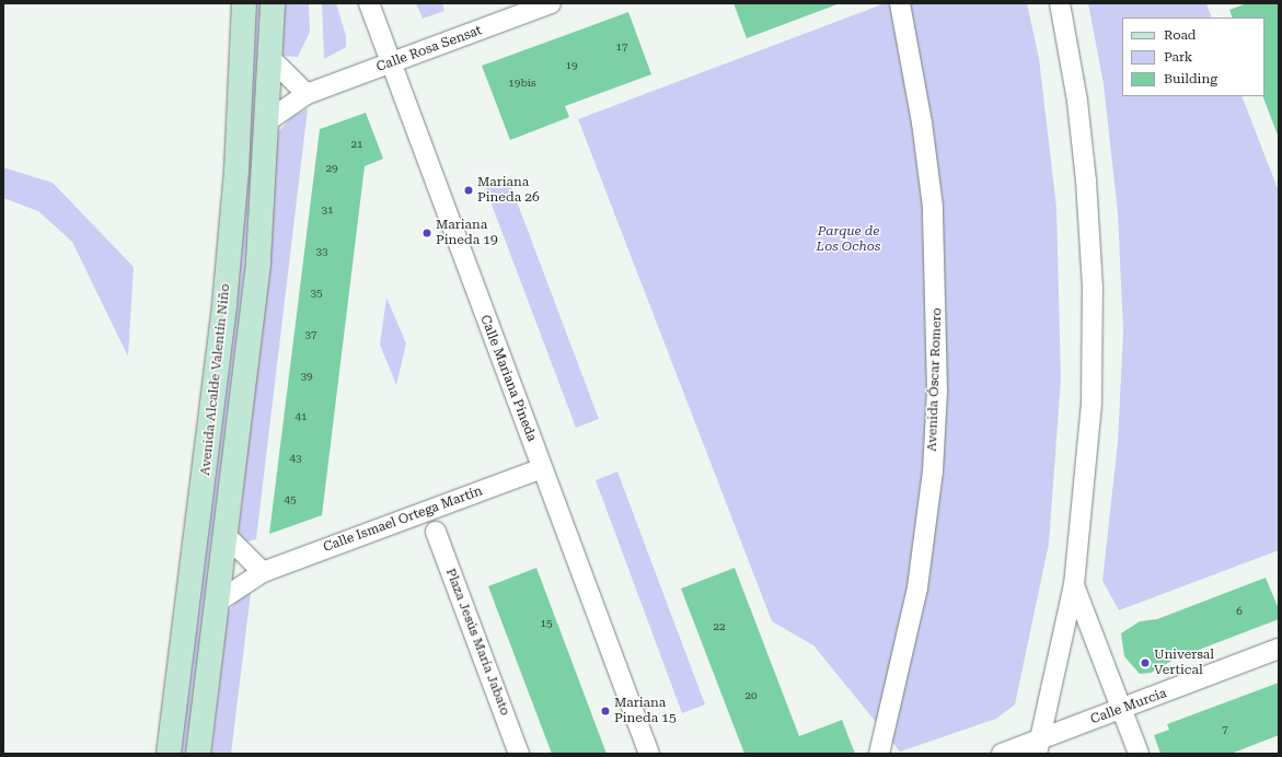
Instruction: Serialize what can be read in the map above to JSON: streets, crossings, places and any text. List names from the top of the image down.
{
  "streets": {
    "main road": ["Avenida Alcalde Valentín Niño"],
    "street": [
      "Calle Rosa Sensat",
      "Calle Mariana Pineda",
      "Avenida Óscar Romero",
      "Calle Ismael Ortega Martín",
      "Plaza Jesús María Jabato",
      "Calle Murcia"
    ]
  },
  "crossings": [
    ["Calle Rosa Sensat", "Calle Mariana Pineda"],
    ["Calle Rosa Sensat", "Avenida Alcalde Valentín Niño"],
    ["Calle Mariana Pineda", "Calle Ismael Ortega Martín"],
    ["Avenida Alcalde Valentín Niño", "Calle Ismael Ortega Martín"]
  ],
  "parks": ["Parque de Los Ochos"],
  "places": [
    "Mariana Pineda 26",
    "Mariana Pineda 19",
    "Universal Vertical",
    "Mariana Pineda 15"
  ],
  "house_numbers": [
    "17",
    "19",
    "19bis",
    "21",
    "29",
    "31",
    "33",
    "35",
    "37",
    "39",
    "41",
    "43",
    "45",
    "6",
    "15",
    "22",
    "20",
    "7"
  ],
  "legend": ["Road", "Park", "Building"]
}
